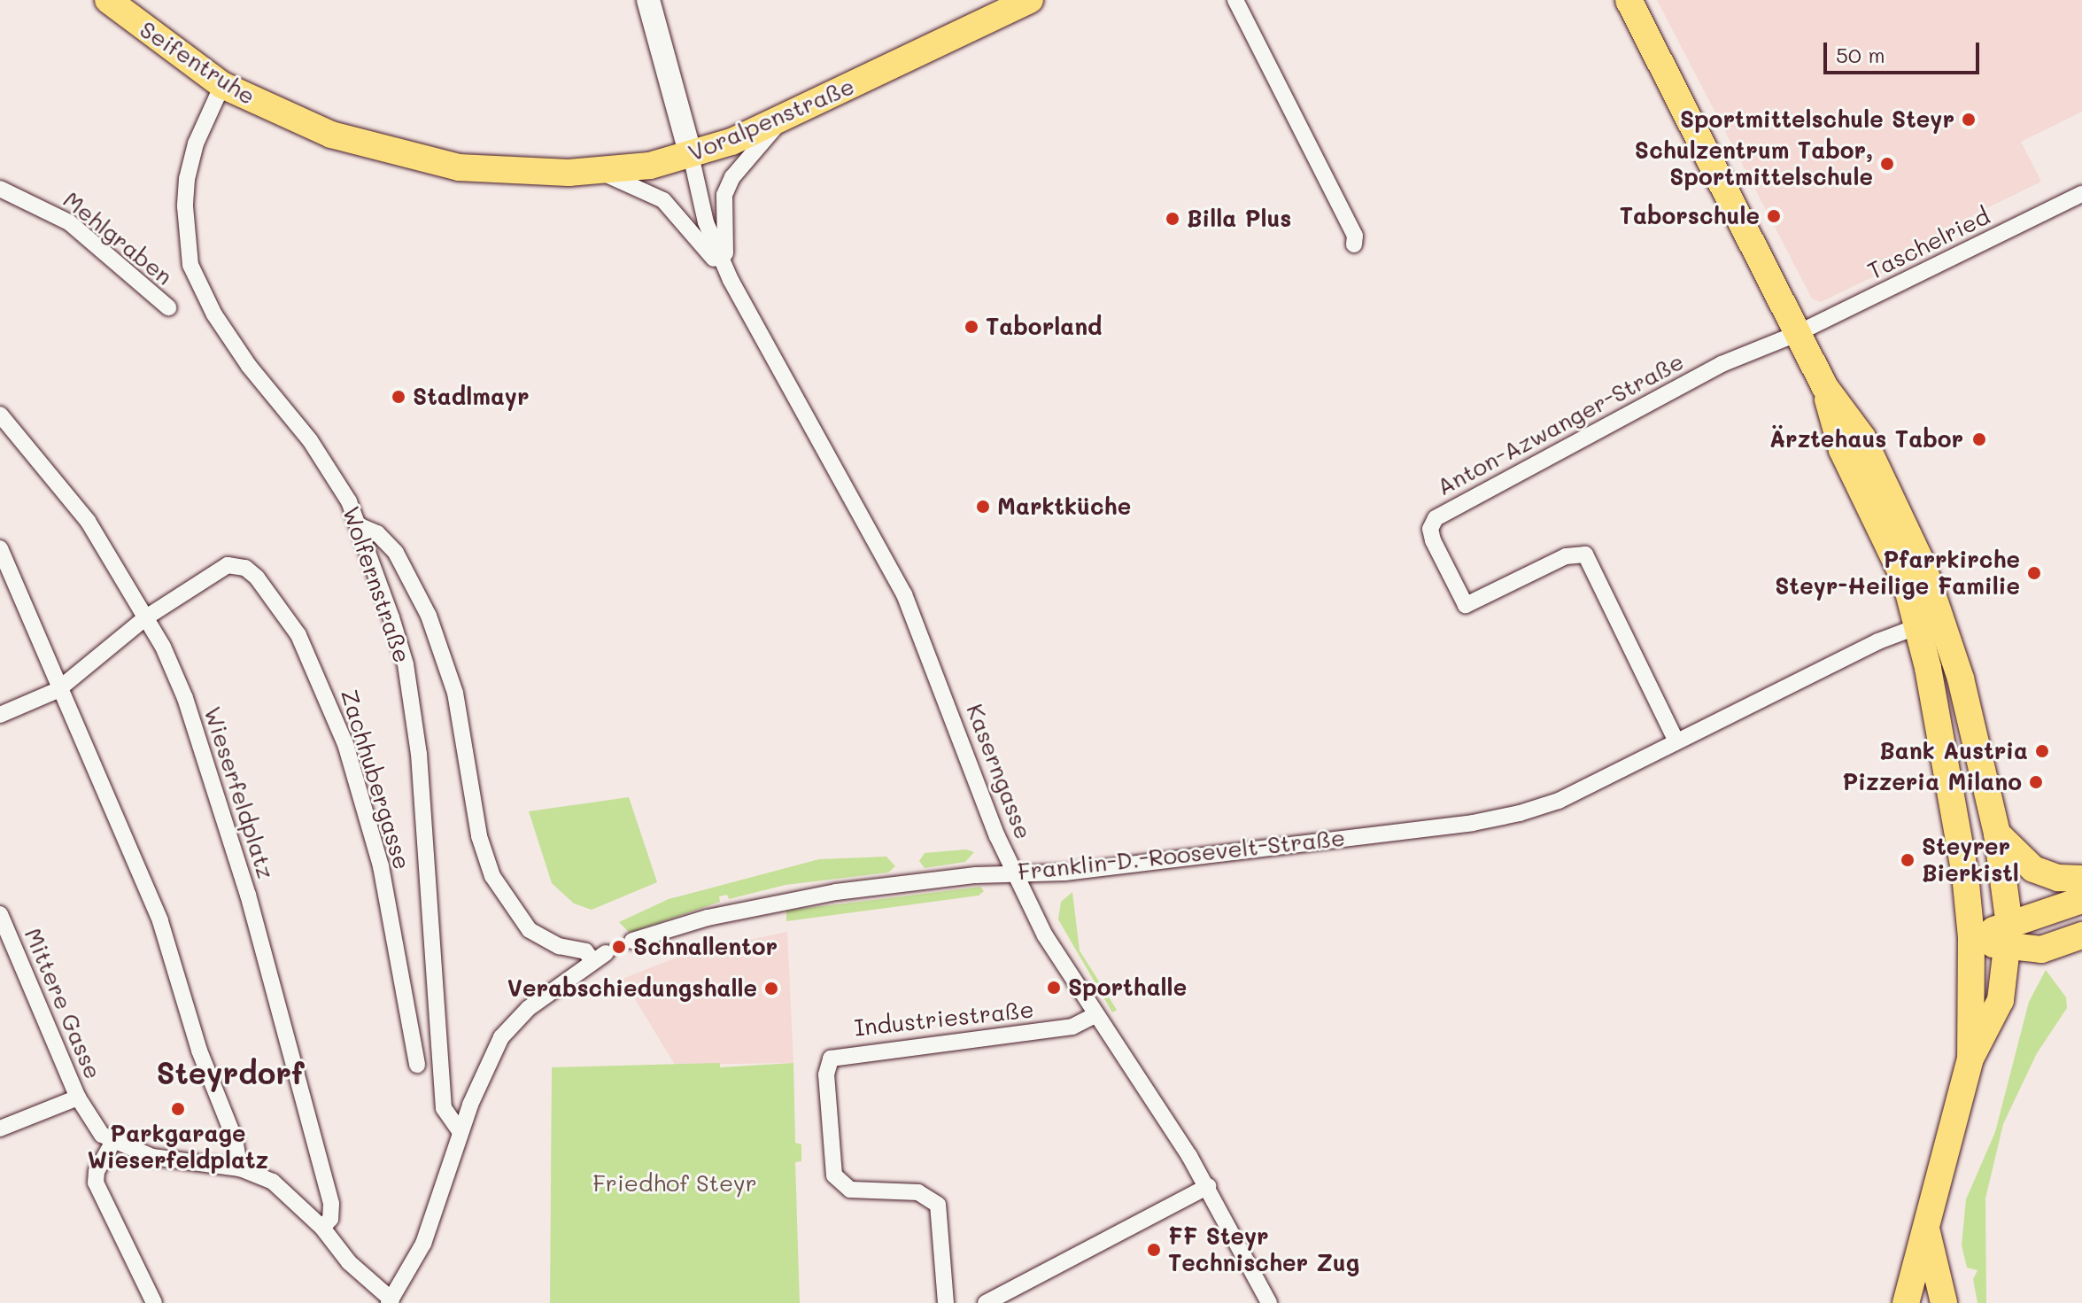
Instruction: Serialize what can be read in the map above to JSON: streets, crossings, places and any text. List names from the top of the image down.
{
  "streets": {
    "main road": ["Seifentruhe", "Voralpenstraße"],
    "street": [
      "Mehlgraben",
      "Taschelried",
      "Anton-Azwanger-Straße",
      "Wolfernstraße",
      "Kaserngasse",
      "Zachhubergasse",
      "Wieserfeldplatz",
      "Franklin-D.-Roosevelt-Straße",
      "Mittere Gasse",
      "Industriestraße"
    ]
  },
  "crossings": [
    ["Seifentruhe", "Voralpenstraße"],
    ["Seifentruhe", "Wolfernstraße"],
    ["Voralpenstraße", "Kaserngasse"],
    ["Taschelried", "Anton-Azwanger-Straße"],
    ["Anton-Azwanger-Straße", "Franklin-D.-Roosevelt-Straße"],
    ["Kaserngasse", "Franklin-D.-Roosevelt-Straße"],
    ["Kaserngasse", "Industriestraße"],
    ["Zachhubergasse", "Wieserfeldplatz"]
  ],
  "districts": ["Steyrdorf"],
  "parks": ["Friedhof Steyr"],
  "places": [
    "Sportmittelschule Steyr",
    "Schulzentrum Tabor, Sportmittelschule",
    "Taborschule",
    "Billa Plus",
    "Taborland",
    "Stadlmayr",
    "Ärztehaus Tabor",
    "Marktküche",
    "Pfarrkirche Steyr-Heilige Familie",
    "Bank Austria",
    "Pizzeria Milano",
    "Steyrer Bierkistl",
    "Schnallentor",
    "Sporthalle",
    "Verabschiedungshalle",
    "Parkgarage Wieserfeldplatz",
    "FF Steyr Technischer Zug"
  ],
  "scale_bar": "50 m"
}
